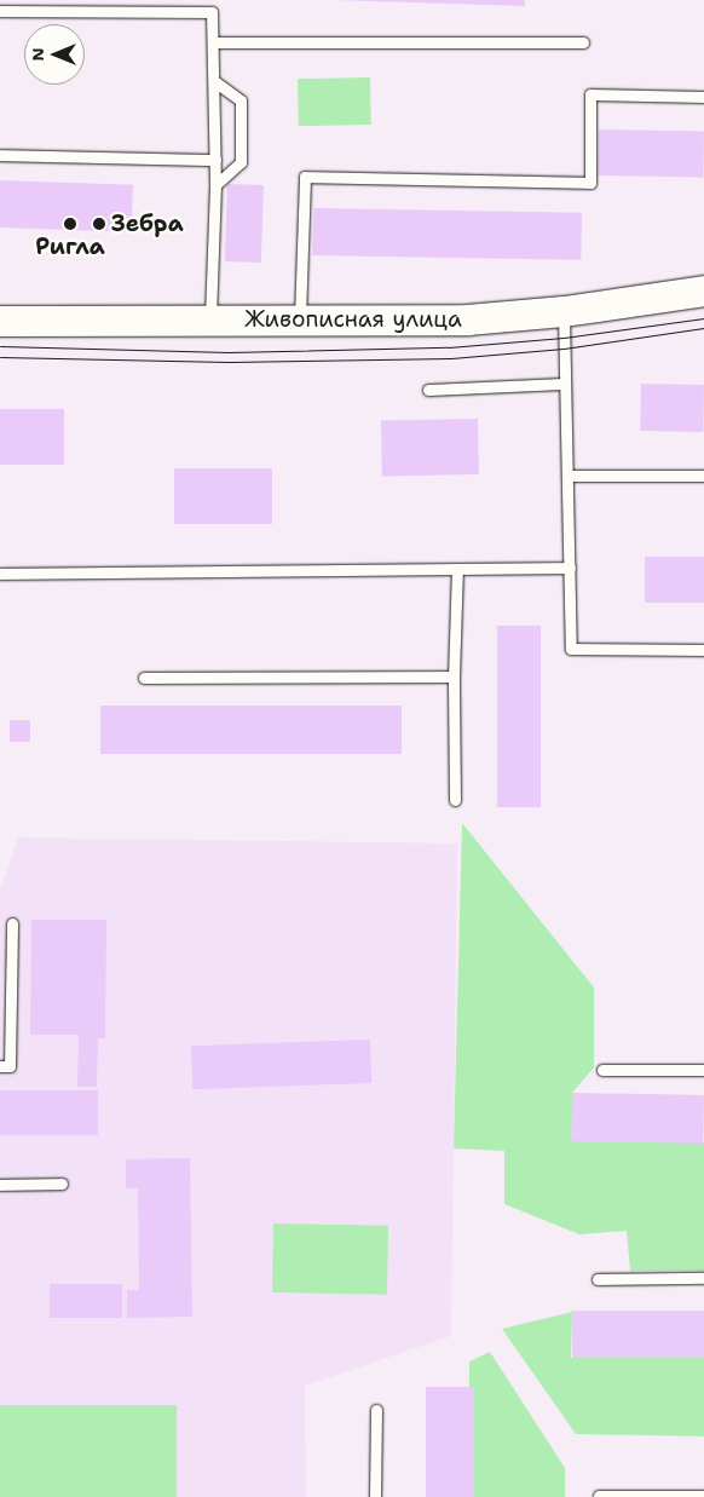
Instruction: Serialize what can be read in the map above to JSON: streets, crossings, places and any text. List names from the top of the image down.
{
  "streets": {
    "street": ["Живописная улица"]
  },
  "places": ["Ригла", "Зебра"],
  "north": "left"
}
